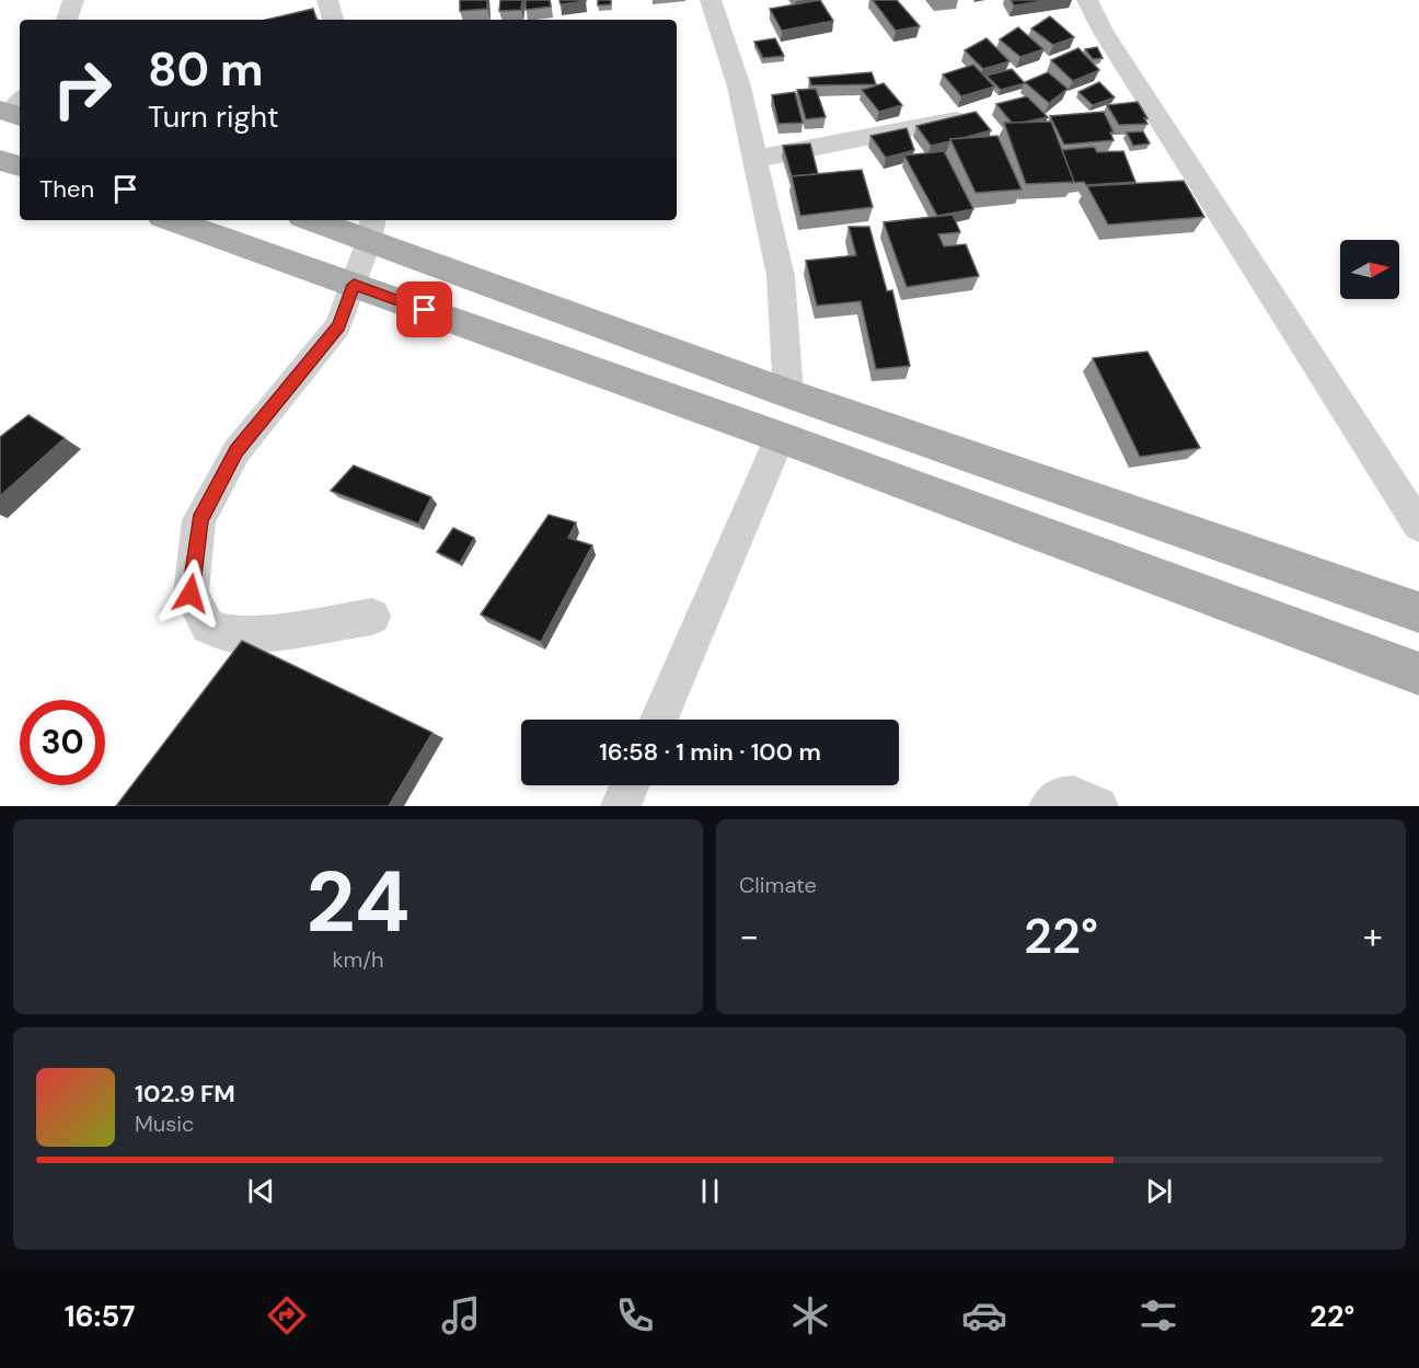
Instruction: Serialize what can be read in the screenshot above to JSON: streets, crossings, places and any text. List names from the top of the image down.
{
  "north": "right",
  "page": {
    "turn": ["80 m", "Turn right"],
    "then": "Then",
    "limit": "30",
    "trip": "16:58 · 1 min · 100 m",
    "tile": [
      ["24", "km/h"],
      "Climate"
    ],
    "heat": ["−", "22°", "+"],
    "song": ["102.9 FM", "Music"],
    "tabs": ["16:57", "22°"]
  }
}
